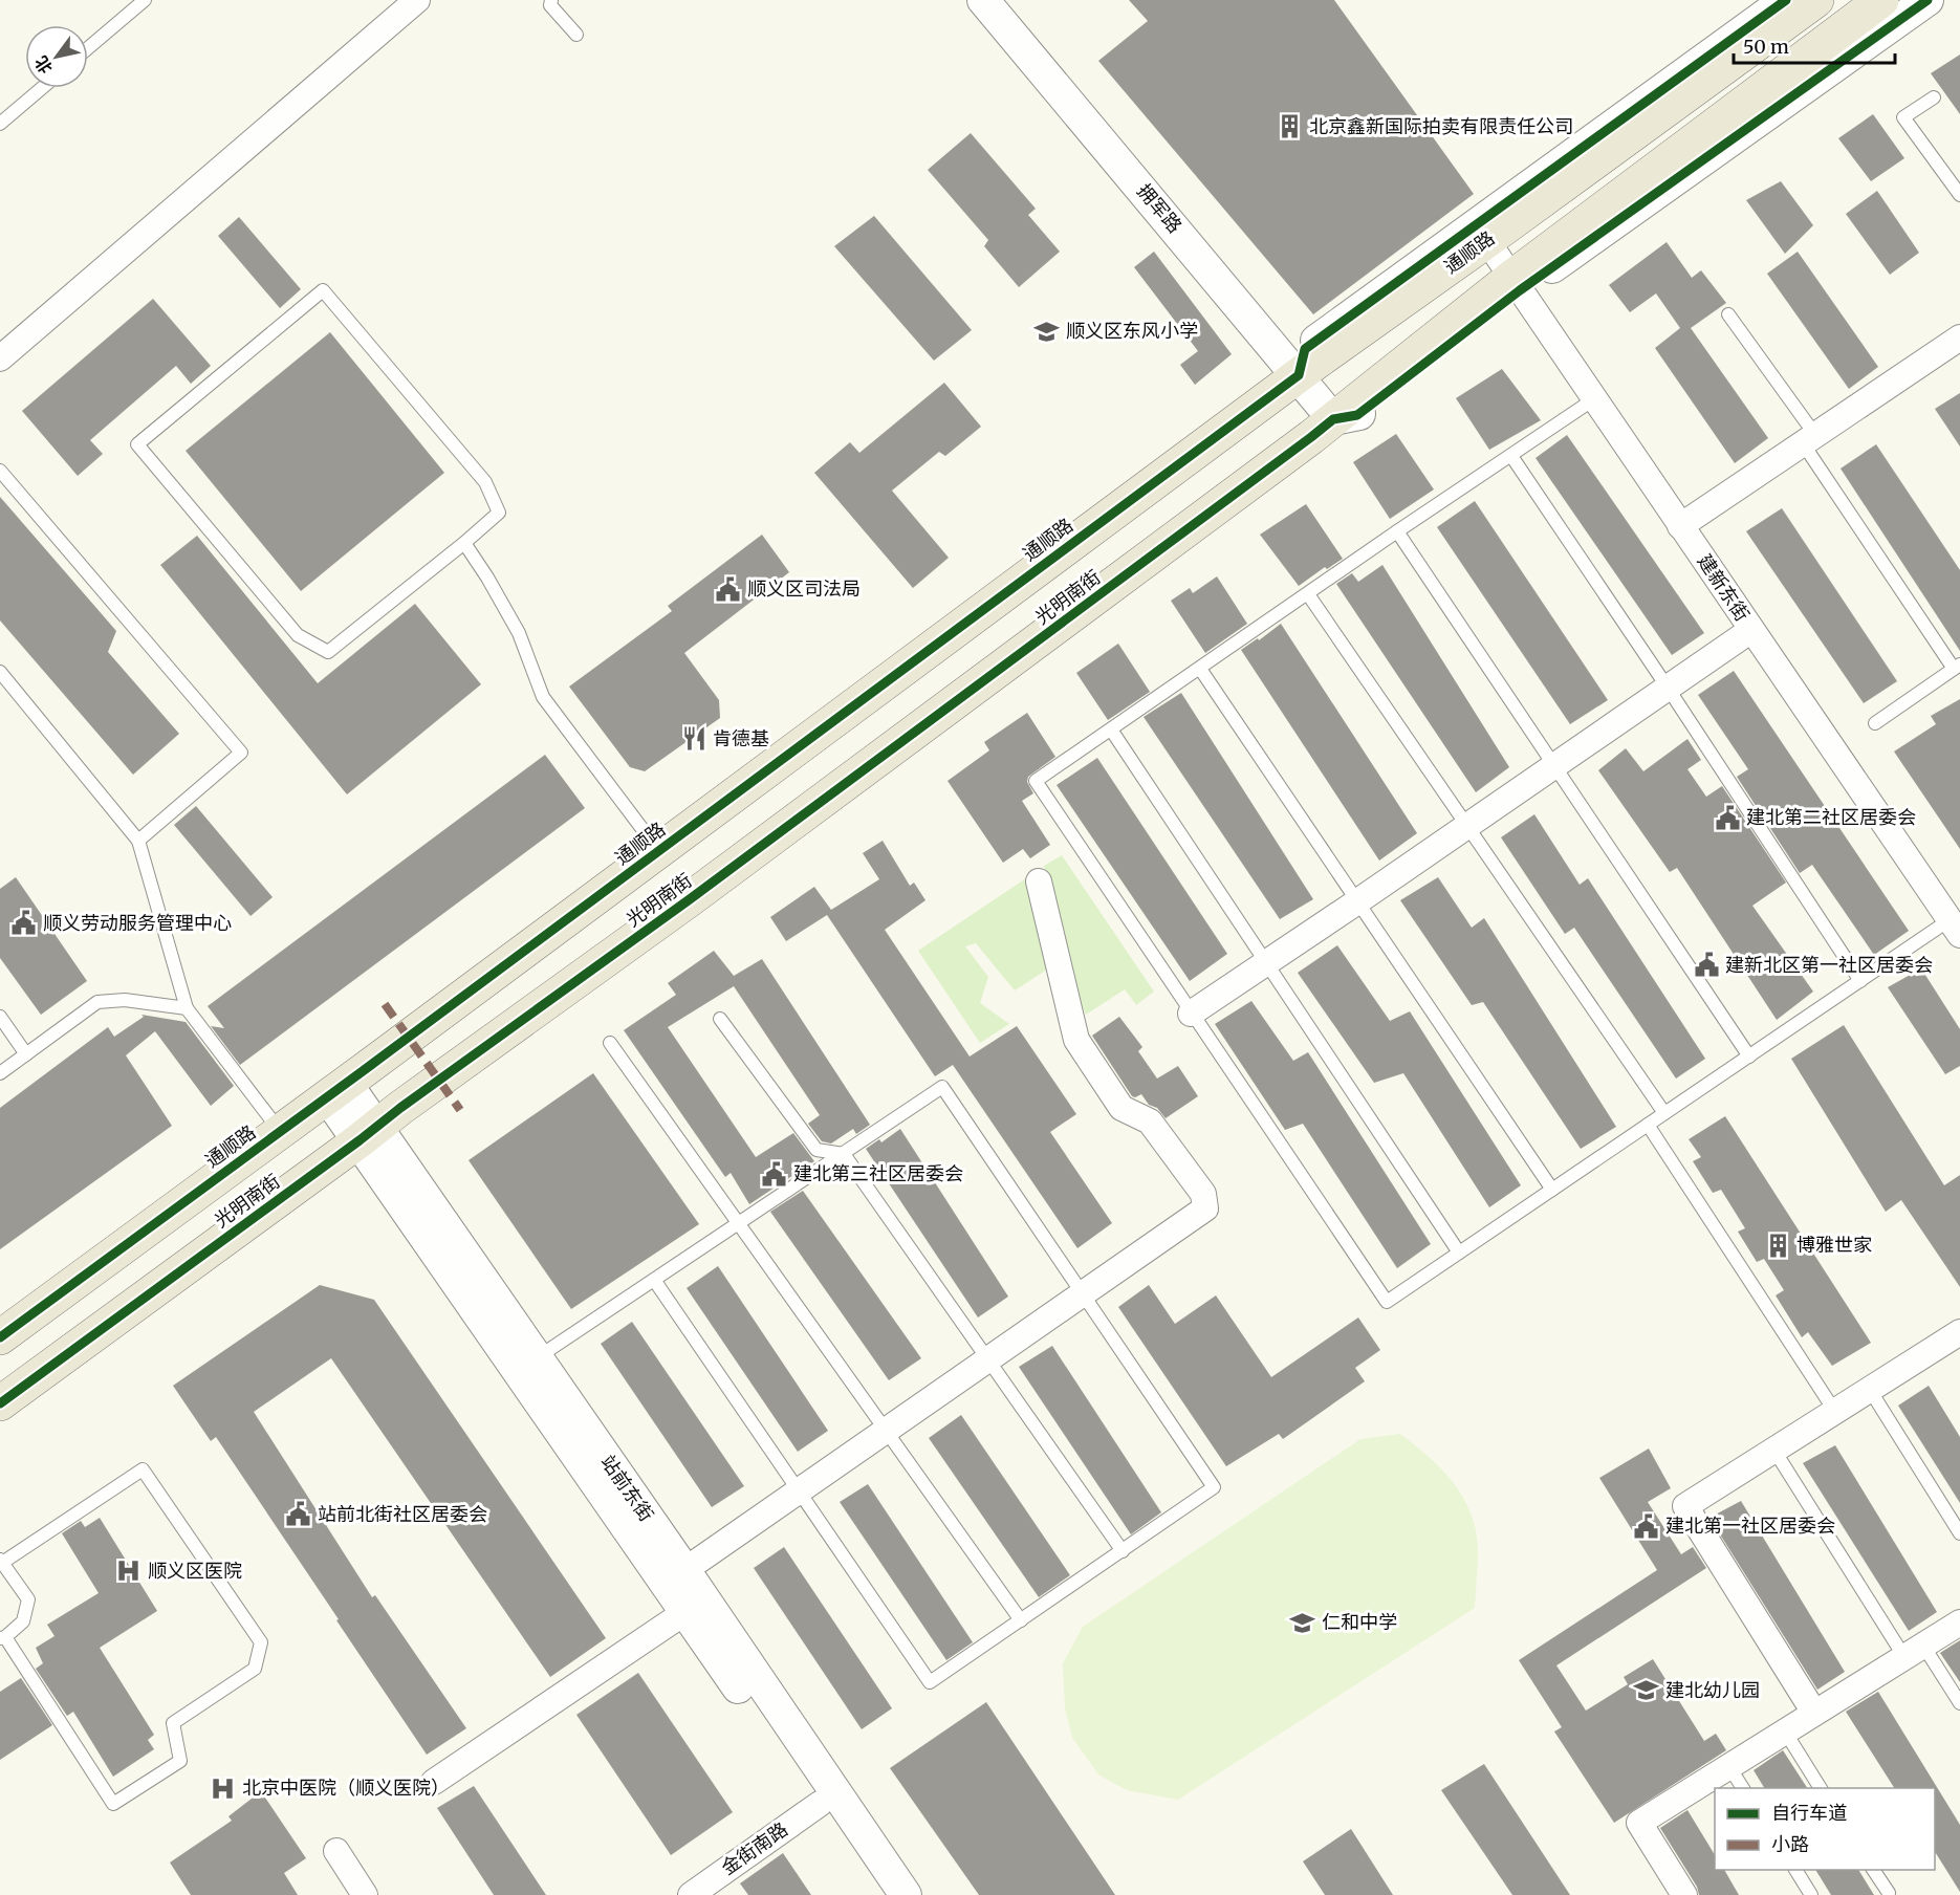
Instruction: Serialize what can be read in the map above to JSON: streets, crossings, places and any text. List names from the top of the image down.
{
  "streets": {
    "main road": ["通顺路", "光明南街"],
    "street": [
      "拥军路",
      "建新东街",
      "站前东街",
      "金街南路"
    ]
  },
  "crossings": [
    ["拥军路", "通顺路"],
    ["拥军路", "光明南街"],
    ["通顺路", "建新东街"],
    ["通顺路", "站前东街"],
    ["光明南街", "站前东街"],
    ["站前东街", "金街南路"]
  ],
  "places": {
    "building": ["北京鑫新国际拍卖有限责任公司", "博雅世家"],
    "school or university": ["顺义区东风小学", "仁和中学", "建北幼儿园"],
    "public building": [
      "顺义区司法局",
      "建北第二社区居委会",
      "顺义劳动服务管理中心",
      "建新北区第一社区居委会",
      "建北第三社区居委会",
      "站前北街社区居委会",
      "建北第一社区居委会"
    ],
    "restaurant": ["肯德基"],
    "hospital": ["顺义区医院", "北京中医院（顺义医院）"]
  },
  "legend": ["自行车道", "小路"],
  "scale_bar": "50 m",
  "north": "bottom left"
}
